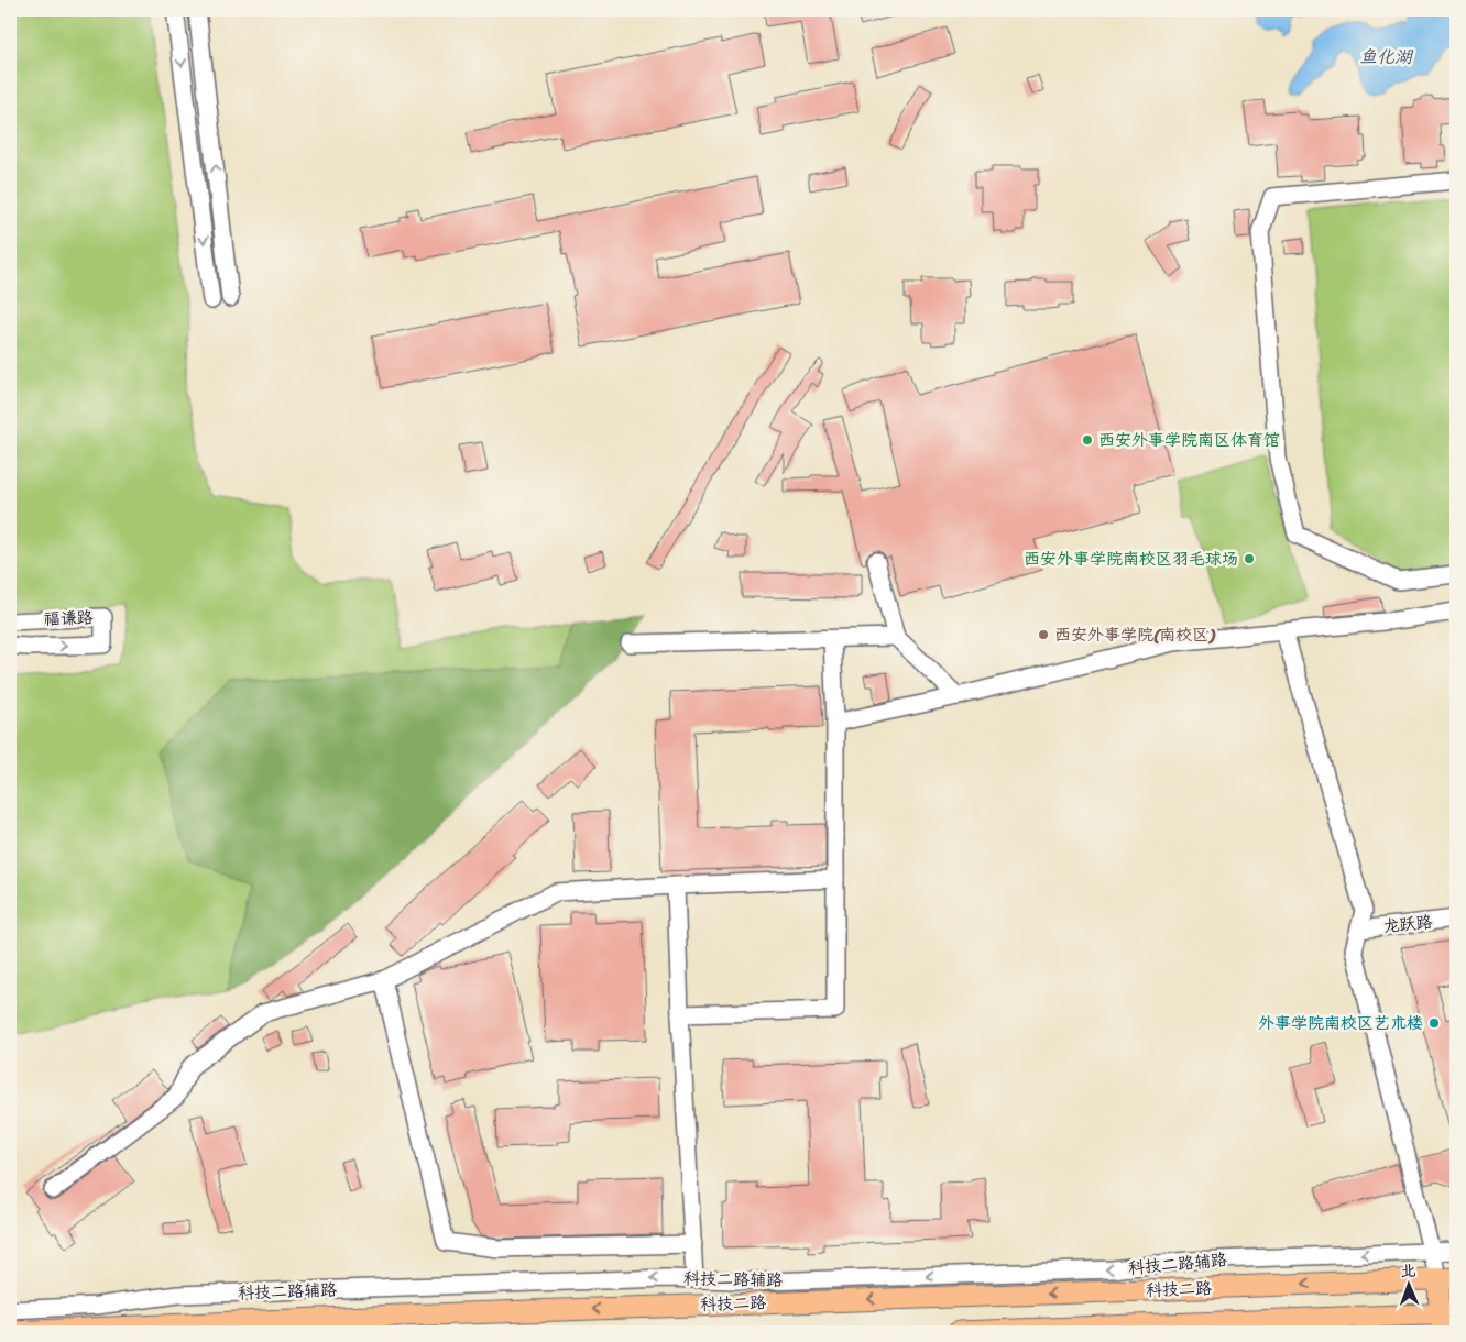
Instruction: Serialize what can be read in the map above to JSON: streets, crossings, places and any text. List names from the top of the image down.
{
  "streets": {
    "main road": ["科技二路"],
    "street": ["福谦路", "龙跃路", "科技二路辅路"]
  },
  "one_way": ["科技二路辅路"],
  "water": ["鱼化湖"],
  "places": [
    "西安外事学院南区体育馆",
    "西安外事学院南校区羽毛球场",
    "西安外事学院(南校区)",
    "外事学院南校区艺术楼"
  ],
  "north": "top"
}
